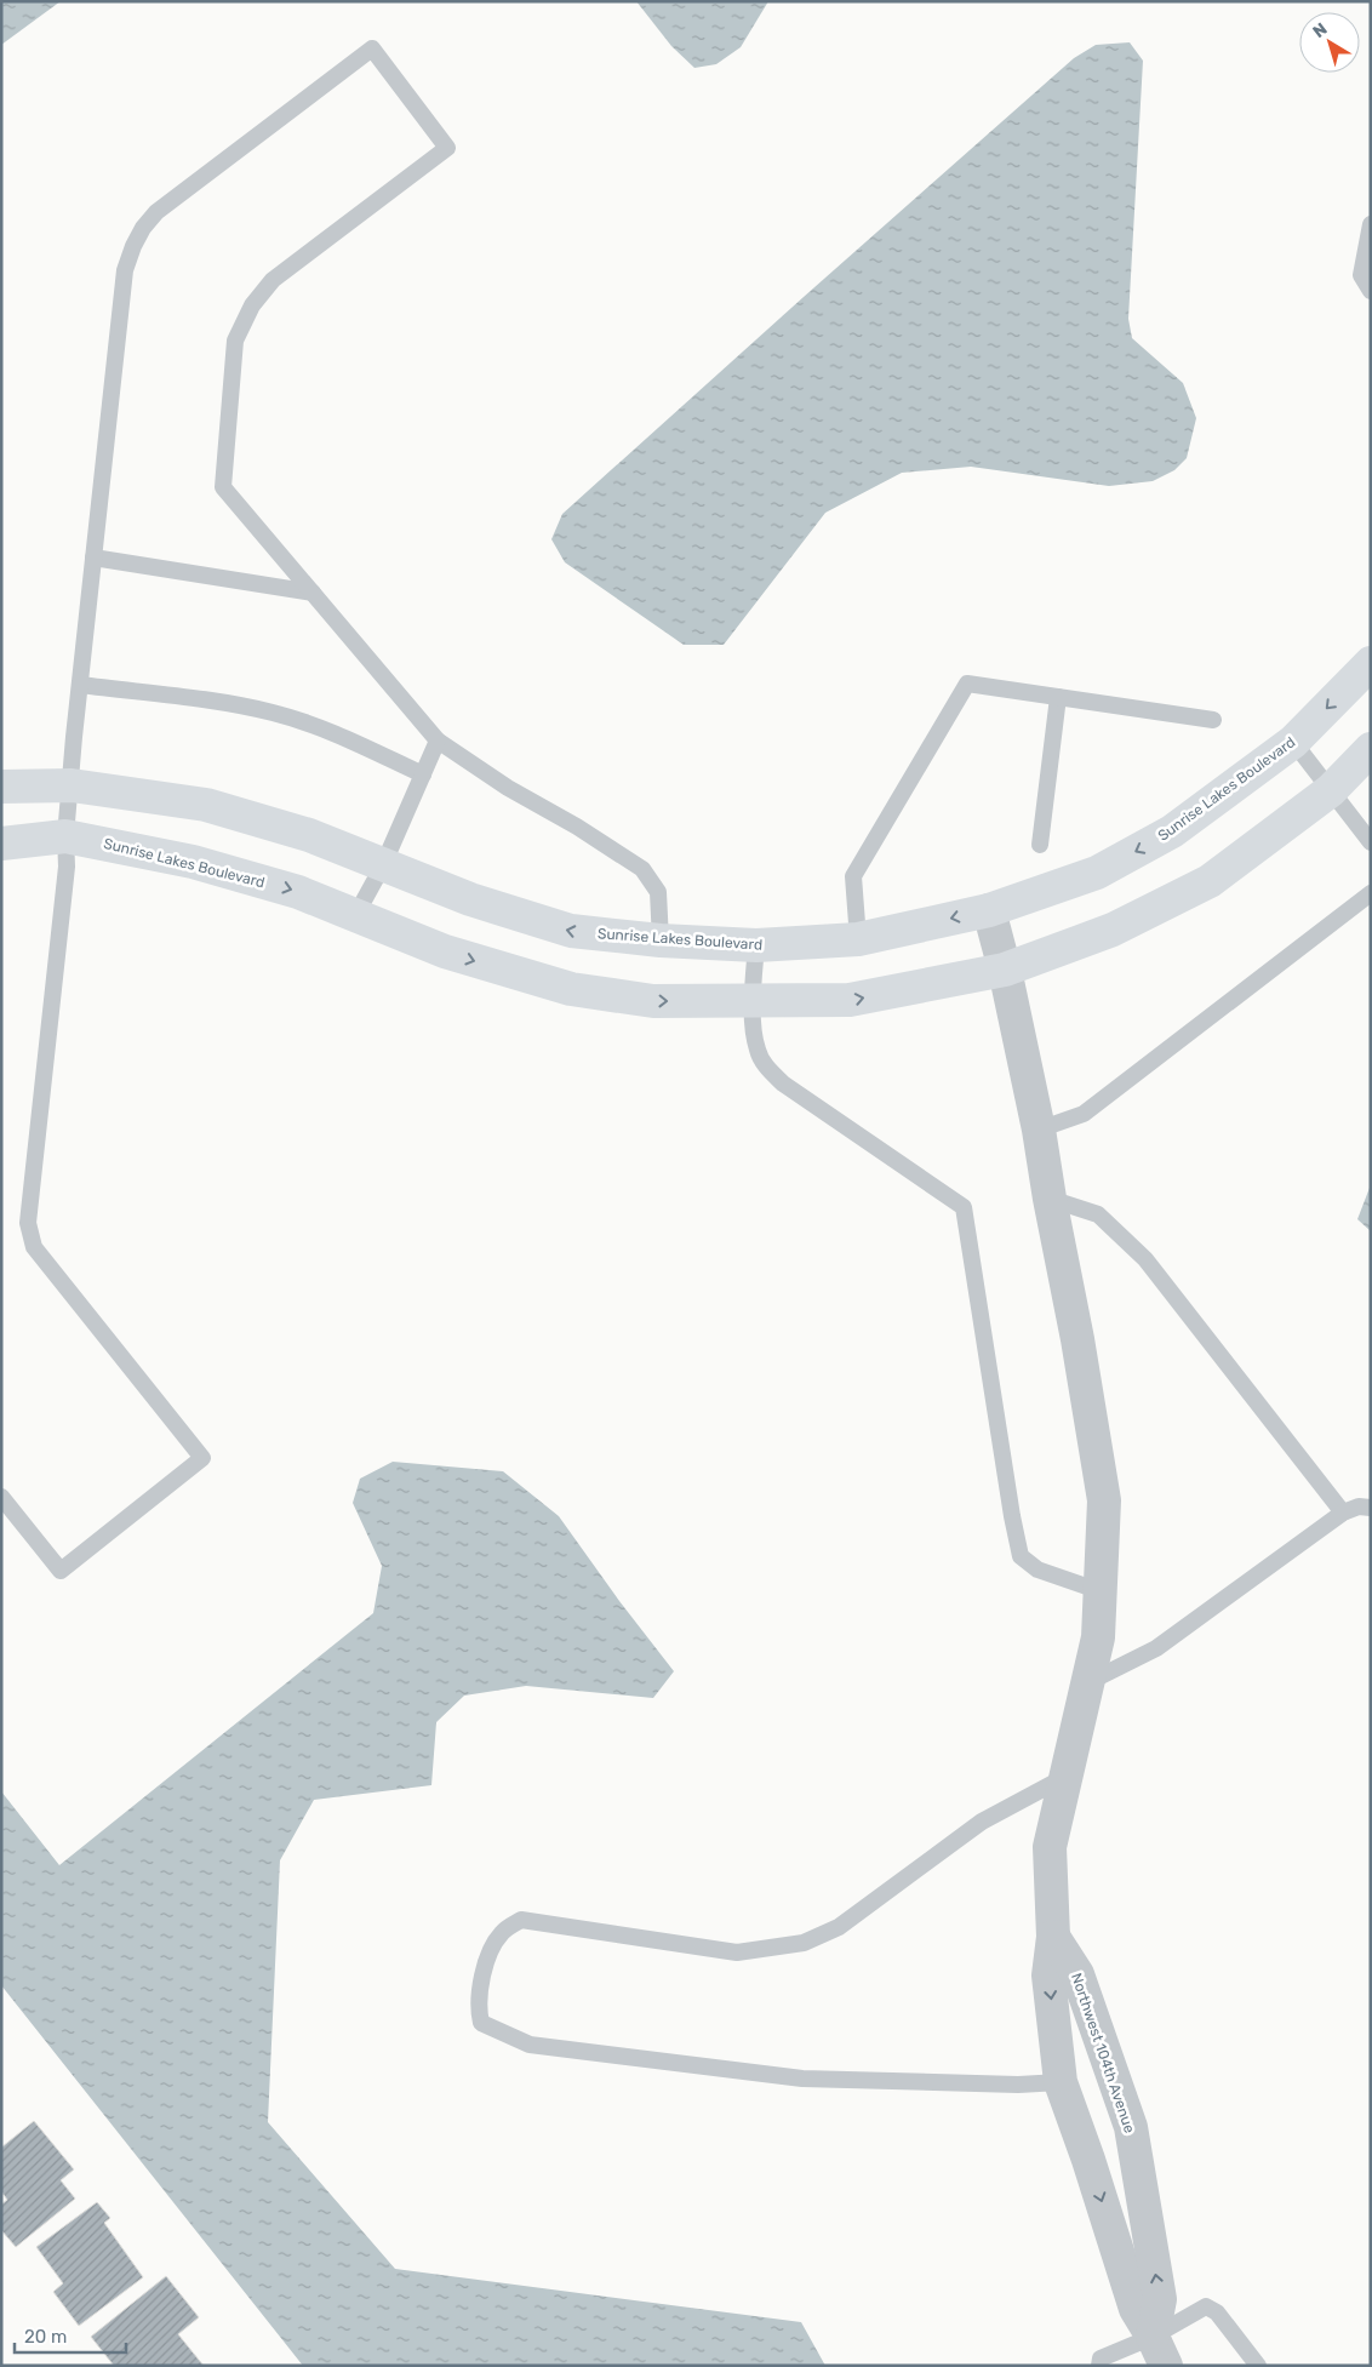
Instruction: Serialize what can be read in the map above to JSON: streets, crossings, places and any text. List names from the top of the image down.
{
  "streets": {
    "street": ["Sunrise Lakes Boulevard", "Northwest 104th Avenue"]
  },
  "scale_bar": "20 m",
  "north": "top left"
}
